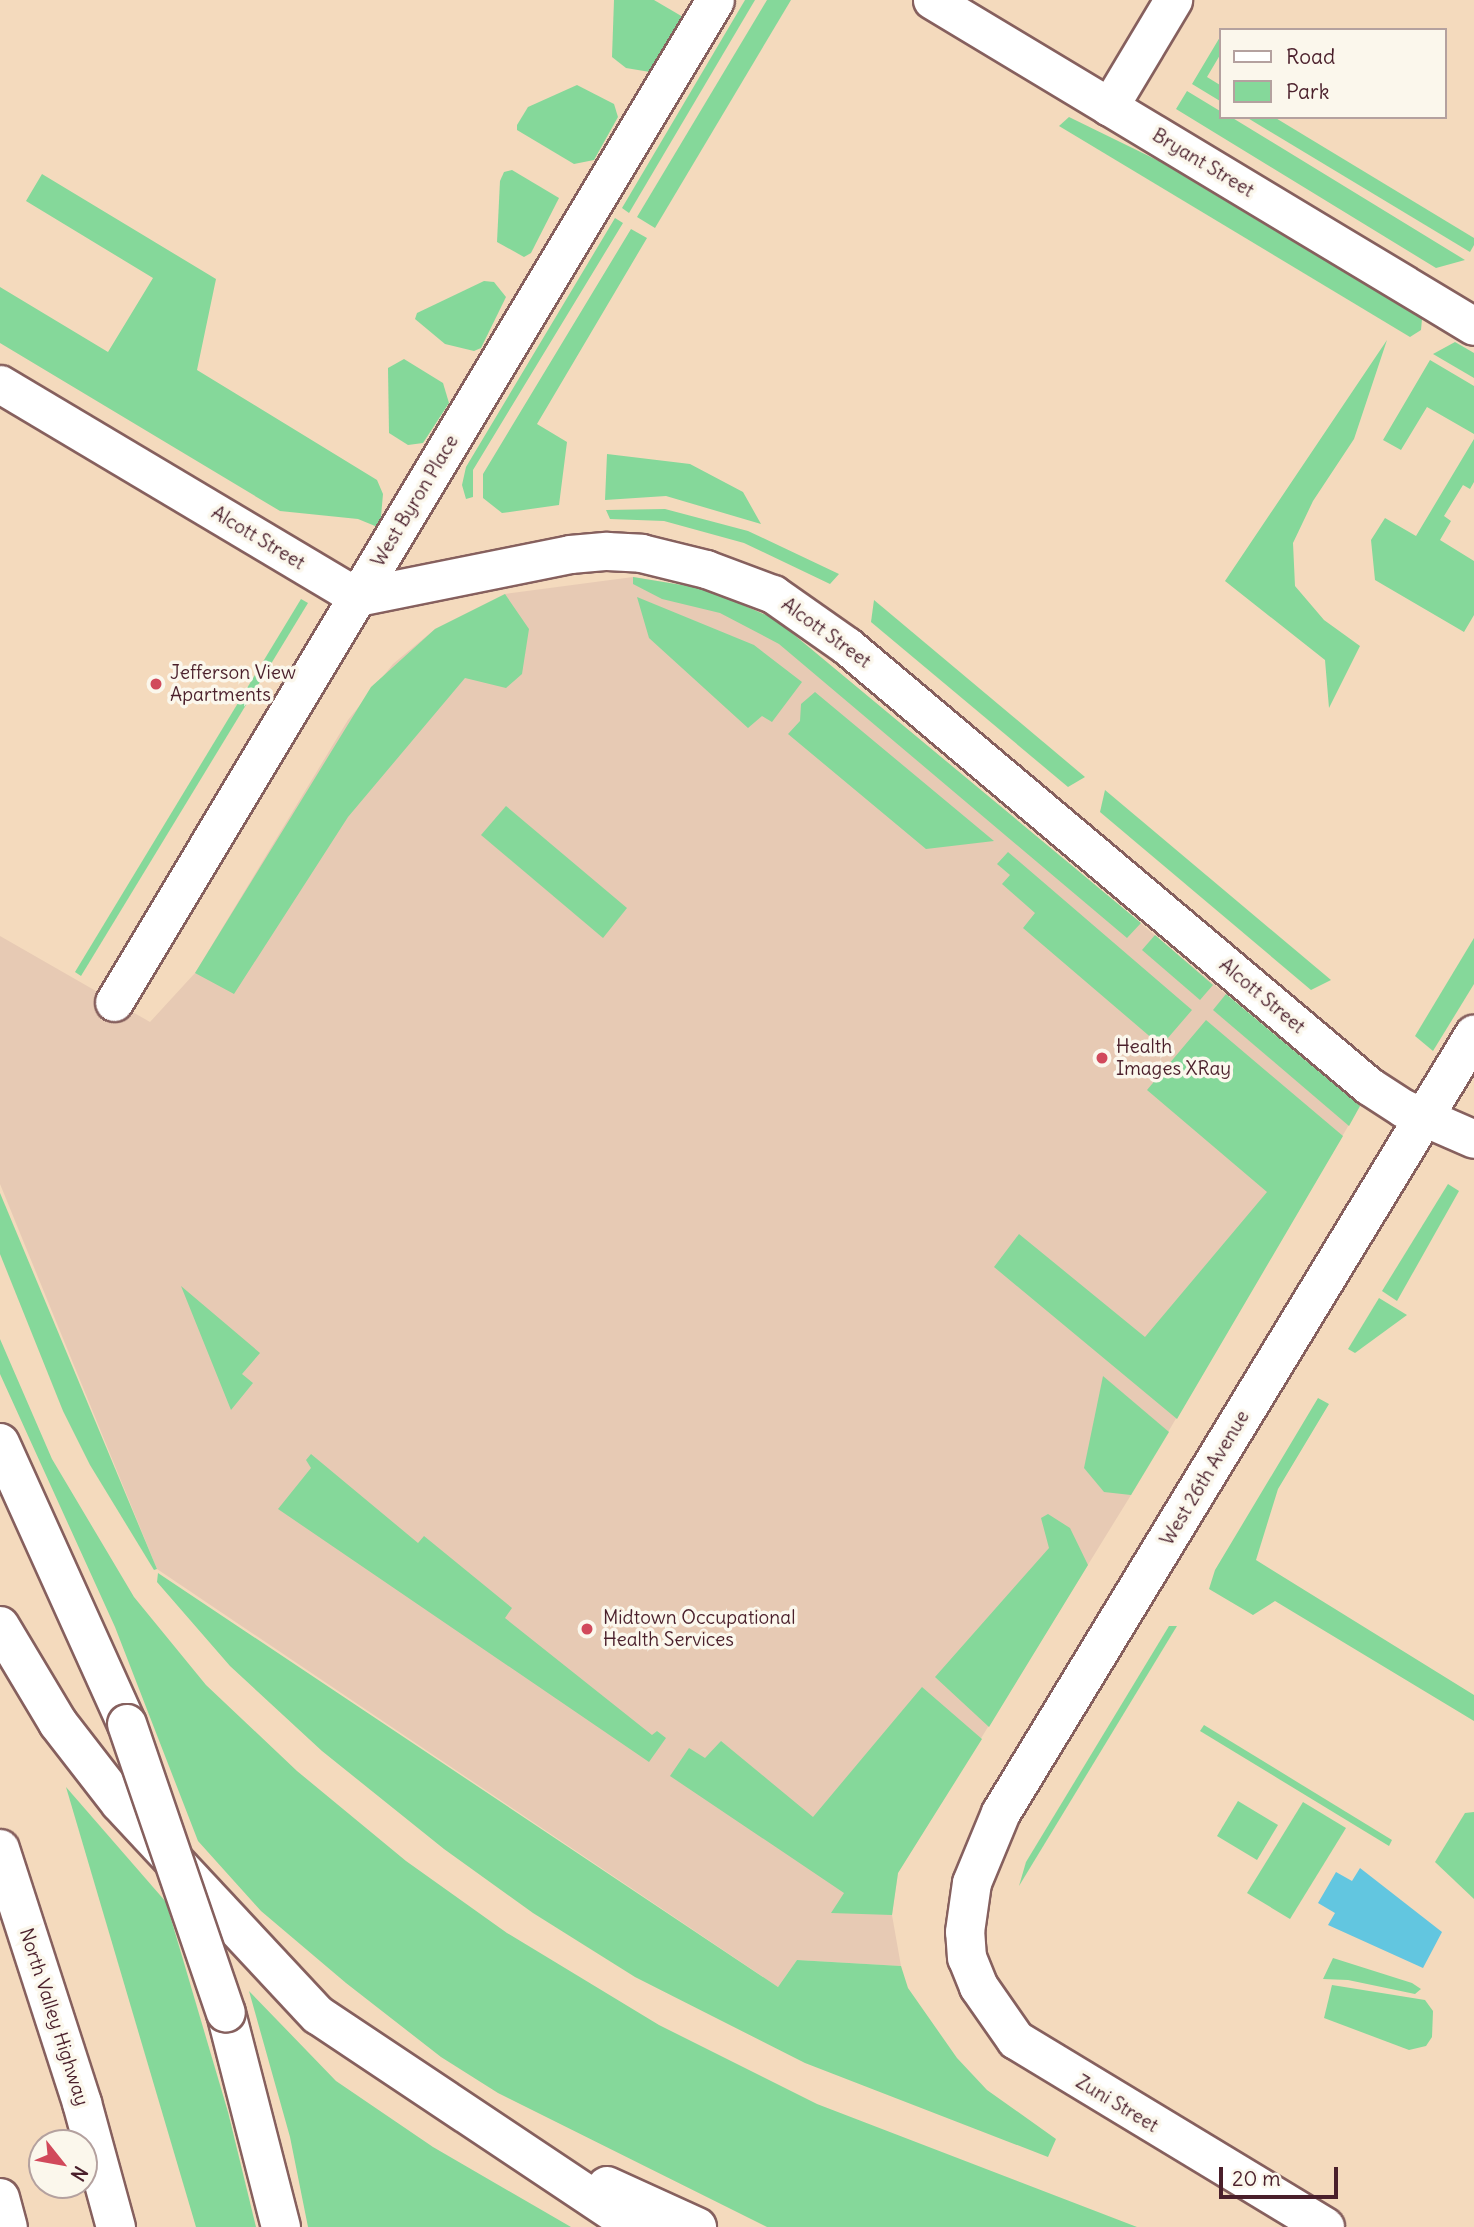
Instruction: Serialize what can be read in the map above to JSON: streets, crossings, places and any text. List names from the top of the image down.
{
  "streets": {
    "main road": ["West 26th Avenue", "North Valley Highway", "Zuni Street"],
    "street": ["Bryant Street", "West Byron Place", "Alcott Street"]
  },
  "crossings": [
    ["West Byron Place", "Alcott Street"],
    ["Alcott Street", "West 26th Avenue"],
    ["West 26th Avenue", "Zuni Street"]
  ],
  "places": ["Jefferson View Apartments", "Health Images XRay", "Midtown Occupational Health Services"],
  "legend": ["Road", "Park"],
  "scale_bar": "20 m",
  "north": "bottom right"
}
